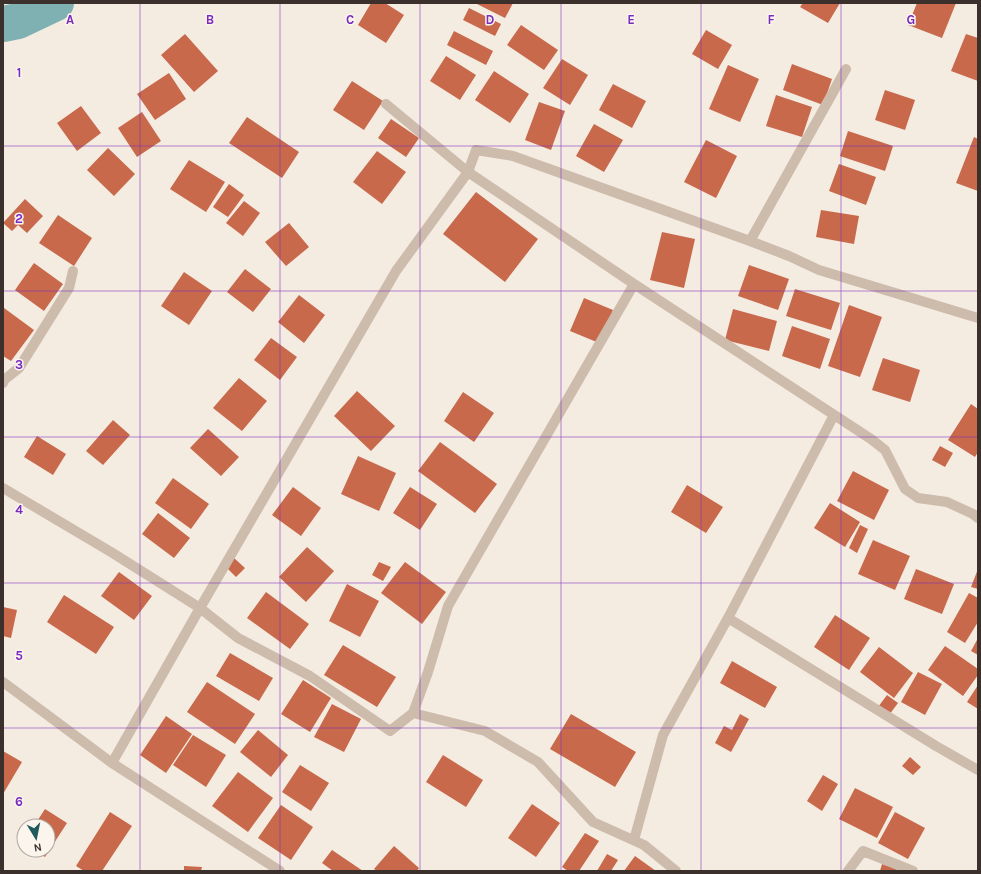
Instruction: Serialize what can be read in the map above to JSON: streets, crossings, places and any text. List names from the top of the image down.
{
  "north": "bottom",
  "grid": {
    "columns": [
      "A",
      "B",
      "C",
      "D",
      "E",
      "F",
      "G"
    ],
    "rows": [
      "1",
      "2",
      "3",
      "4",
      "5",
      "6"
    ]
  }
}
